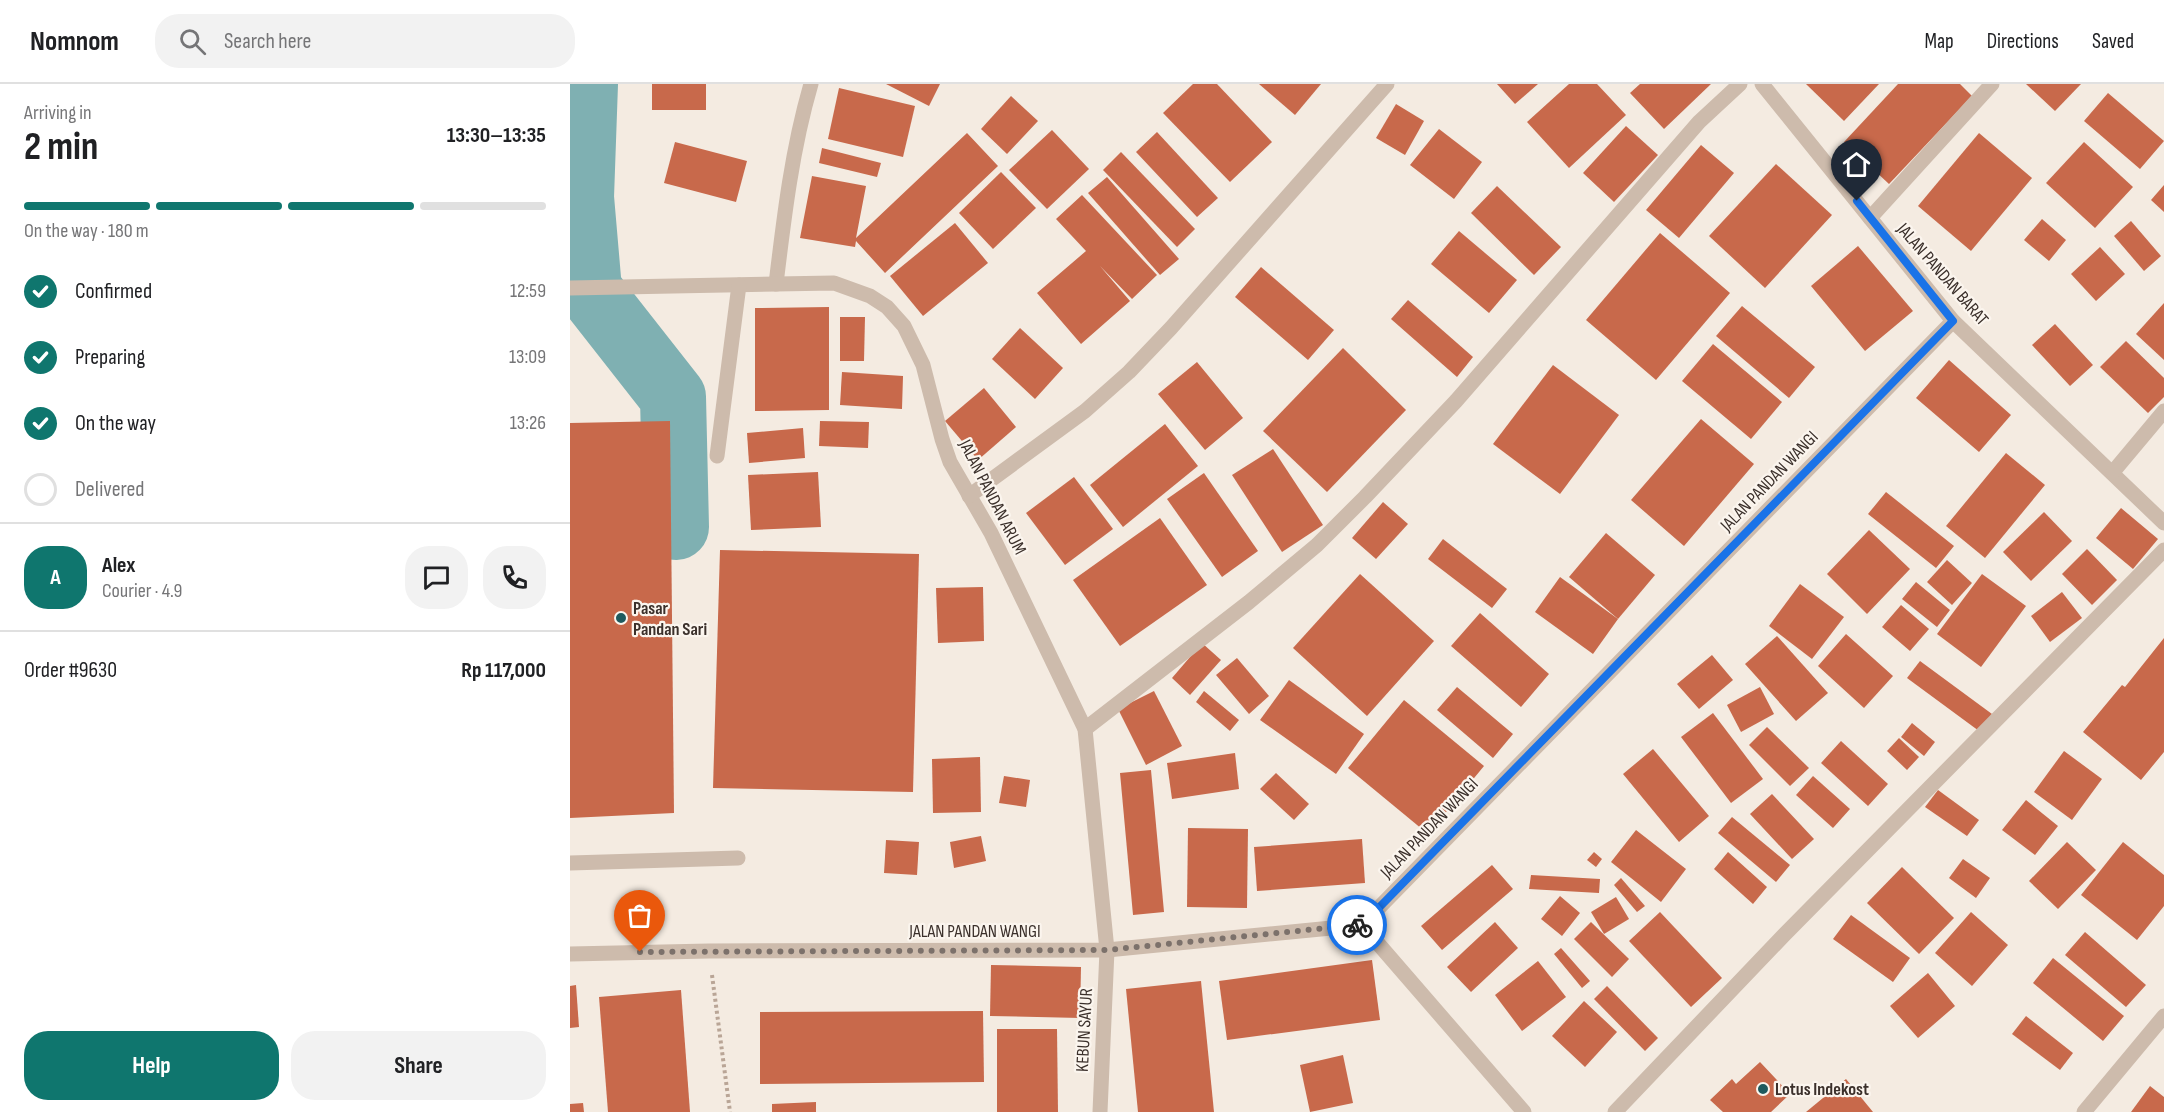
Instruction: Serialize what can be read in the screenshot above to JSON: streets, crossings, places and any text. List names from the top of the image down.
{
  "streets": {
    "street": [
      "JALAN PANDAN BARAT",
      "JALAN PANDAN WANGI",
      "JALAN PANDAN ARUM",
      "KEBUN SAYUR"
    ]
  },
  "crossings": [
    ["JALAN PANDAN BARAT", "JALAN PANDAN WANGI"],
    ["JALAN PANDAN WANGI", "JALAN PANDAN ARUM"],
    ["JALAN PANDAN WANGI", "KEBUN SAYUR"],
    ["JALAN PANDAN ARUM", "KEBUN SAYUR"]
  ],
  "places": ["Pasar Pandan Sari", "Lotus Indekost"],
  "page": {
    "header": "Nomnom",
    "search": "Search here",
    "nav": ["Map", "Directions", "Saved"],
    "heading": ["2 min", "Arriving in", "13:30–13:35"],
    "panel": [
      "Alex",
      "Courier · 4.9",
      "Order #9630",
      "Rp 117,000"
    ],
    "bar": "On the way · 180 m",
    "list": [
      ["Confirmed", "12:59"],
      ["Preparing", "13:09"],
      ["On the way", "13:26"],
      "Delivered"
    ],
    "round": "A",
    "buttons": ["Help", "Share"]
  }
}
